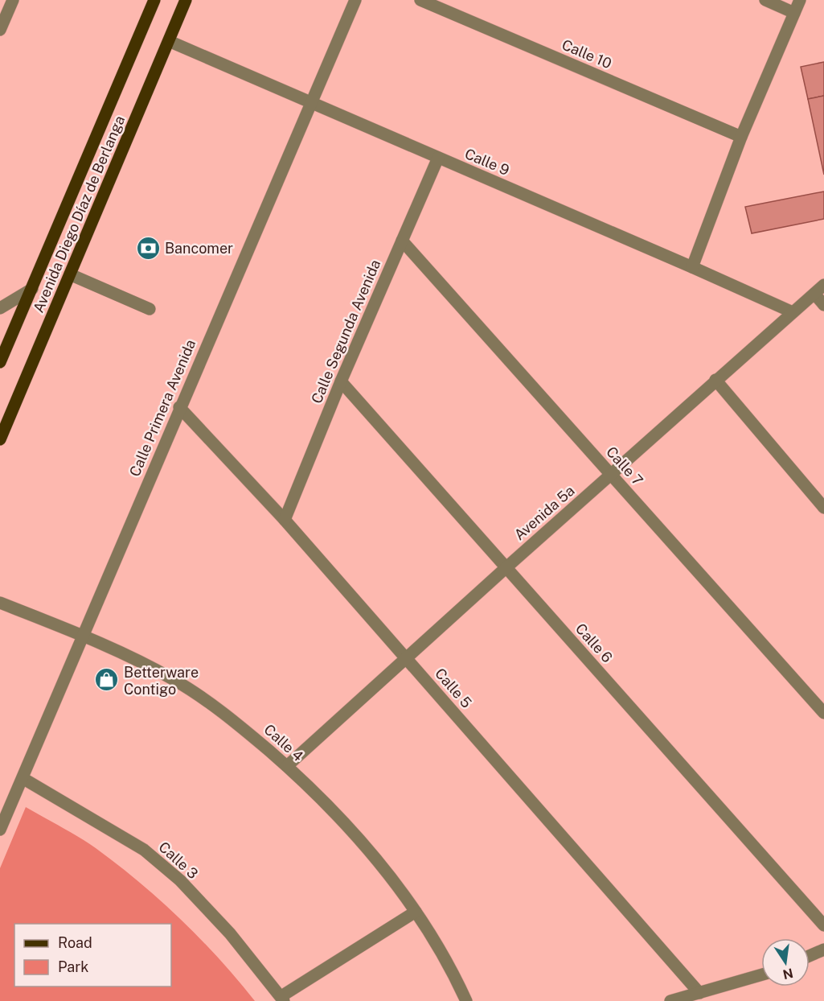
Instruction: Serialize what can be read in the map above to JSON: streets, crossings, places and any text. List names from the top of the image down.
{
  "streets": {
    "main road": ["Avenida Diego Díaz de Berlanga"],
    "street": [
      "Calle 10",
      "Calle 9",
      "Calle Segunda Avenida",
      "Calle Primera Avenida",
      "Calle 7",
      "Avenida 5a",
      "Calle 6",
      "Calle 5",
      "Calle 4",
      "Calle 3"
    ]
  },
  "crossings": [
    ["Calle 9", "Avenida Diego Díaz de Berlanga"],
    ["Calle 9", "Calle Segunda Avenida"],
    ["Calle 9", "Calle Primera Avenida"],
    ["Calle 9", "Avenida 5a"],
    ["Calle Segunda Avenida", "Calle 7"],
    ["Calle Segunda Avenida", "Calle 6"],
    ["Calle Segunda Avenida", "Calle 5"],
    ["Calle Primera Avenida", "Calle 5"],
    ["Calle Primera Avenida", "Calle 4"],
    ["Calle Primera Avenida", "Calle 3"],
    ["Calle 7", "Avenida 5a"],
    ["Avenida 5a", "Calle 6"],
    ["Avenida 5a", "Calle 5"],
    ["Avenida 5a", "Calle 4"]
  ],
  "places": {
    "bank": ["Bancomer"],
    "shop": ["Betterware Contigo"]
  },
  "legend": ["Road", "Park"],
  "north": "bottom"
}
